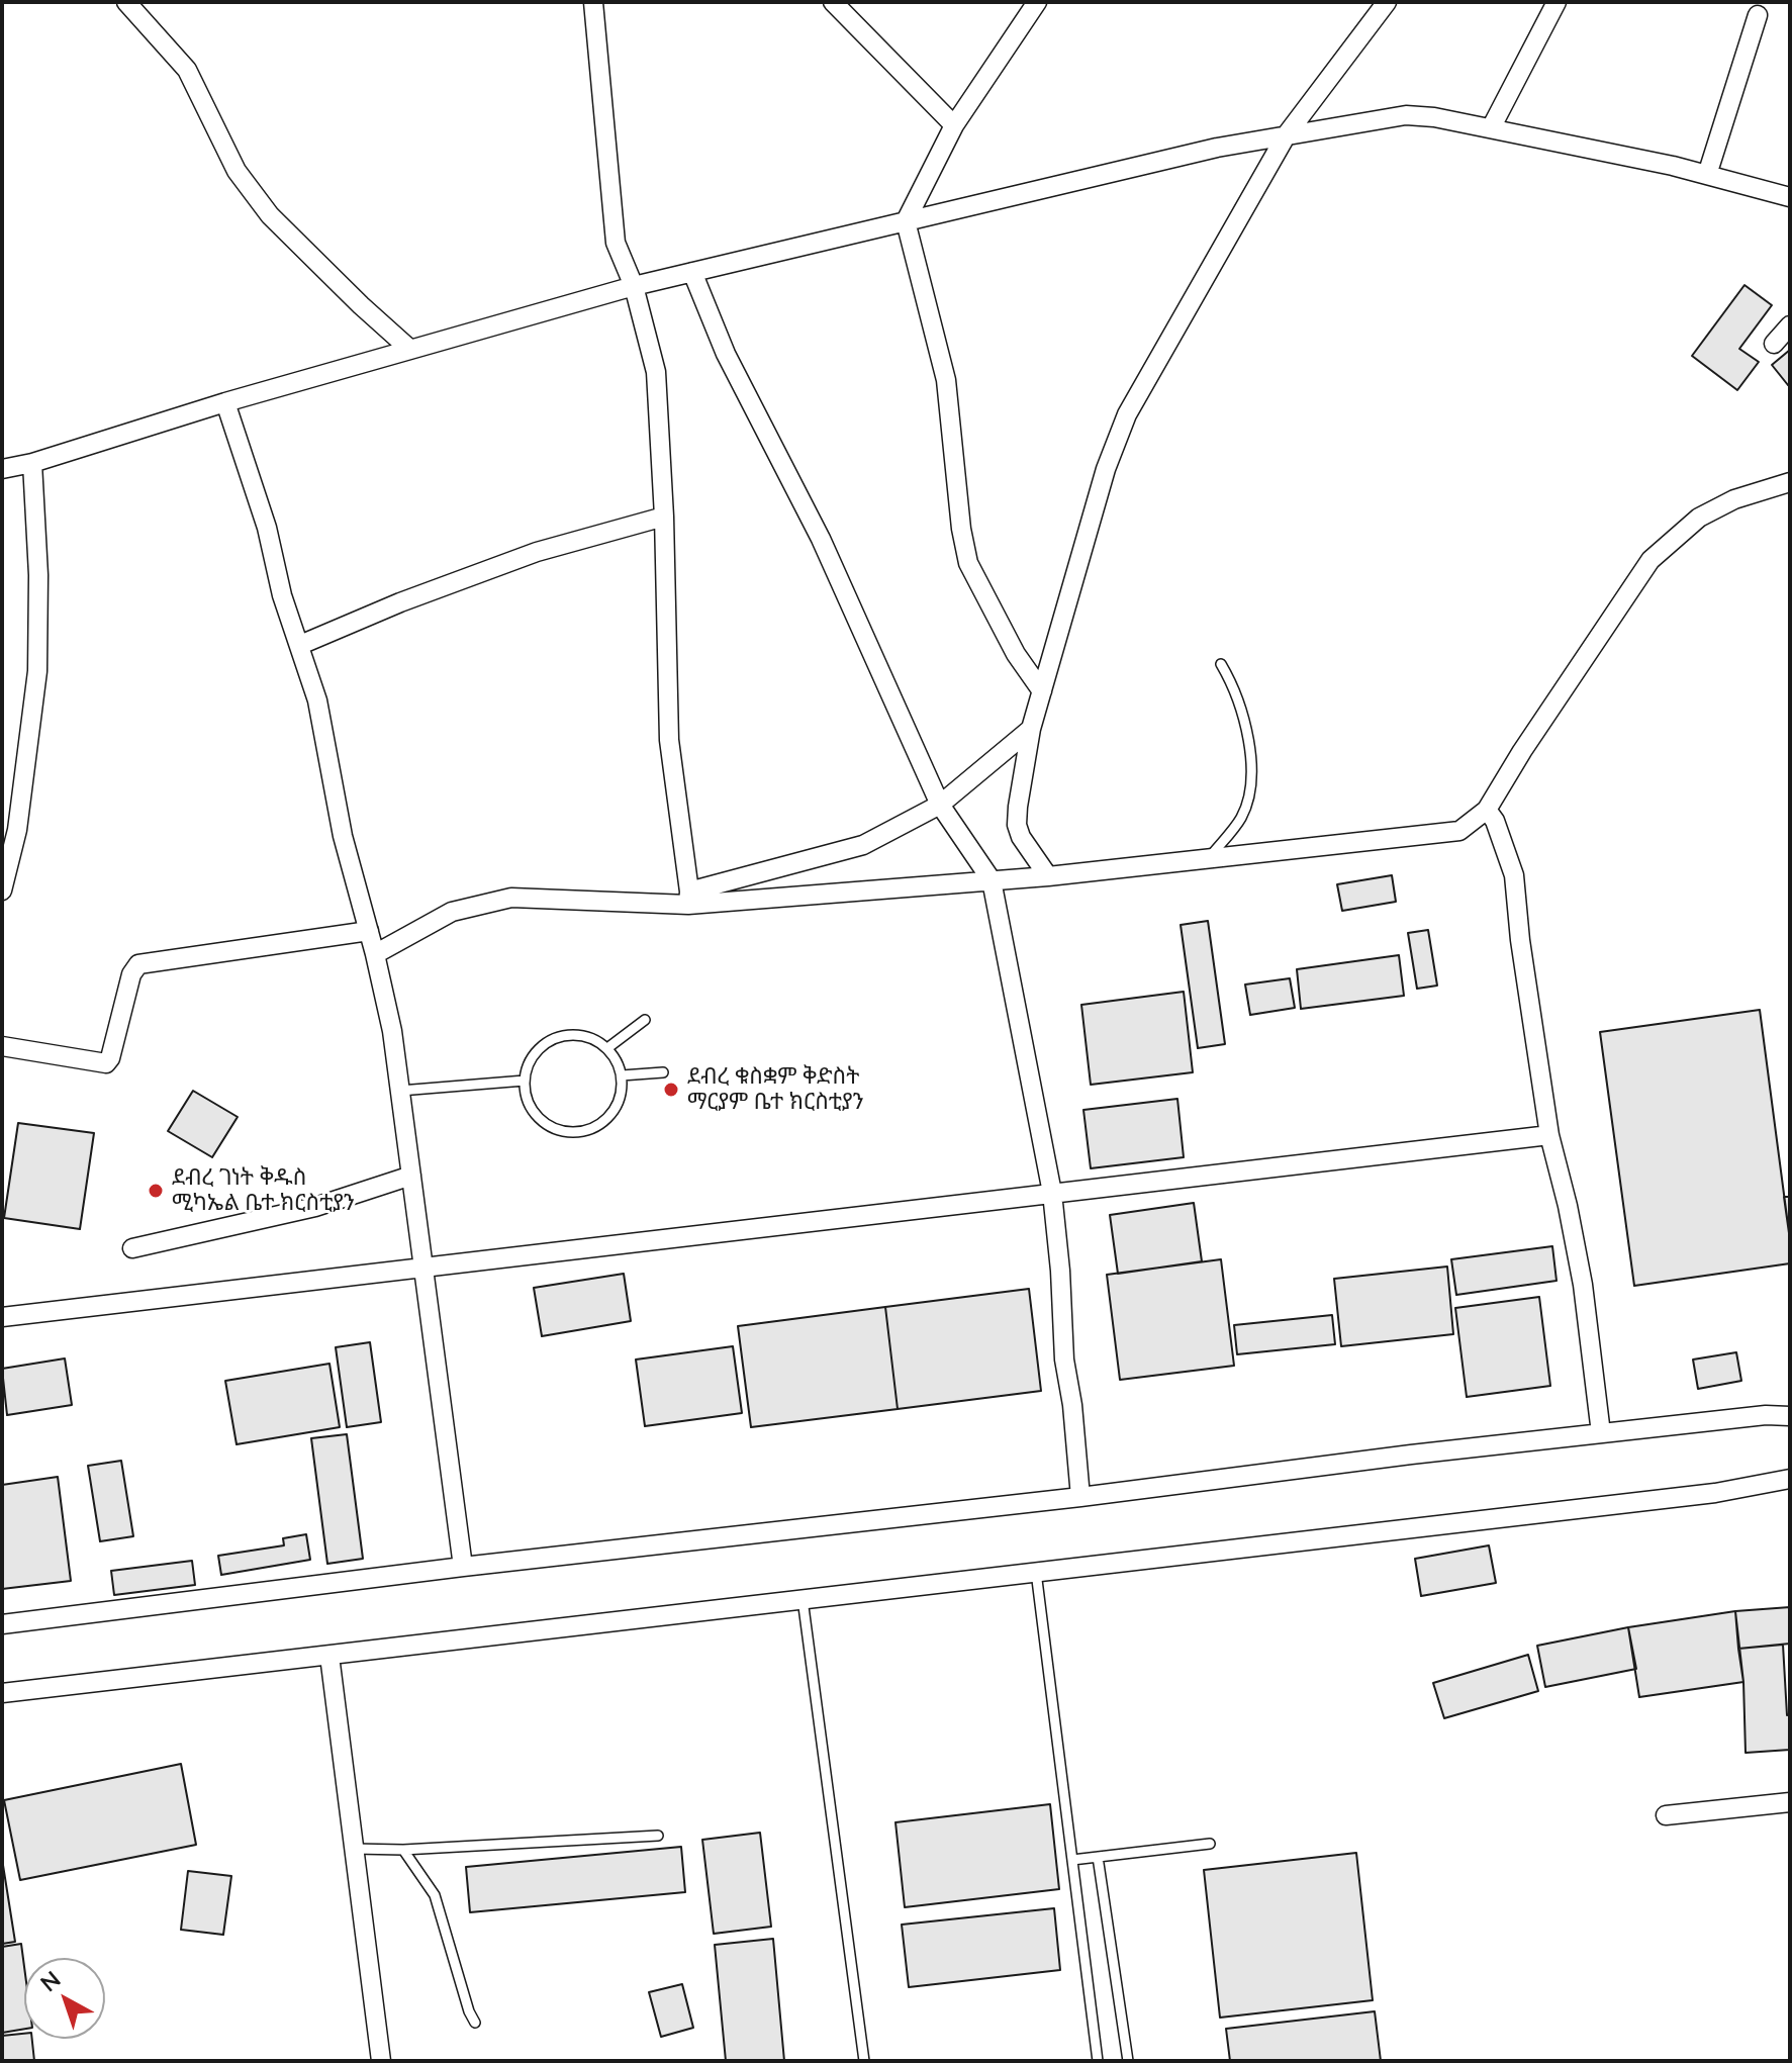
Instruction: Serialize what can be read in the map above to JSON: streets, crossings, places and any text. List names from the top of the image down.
{
  "places": ["ደብረ ቁስቋም ቅድስት ማርያም ቤተ ክርስቲያን", "ደብረ ገነት ቅዱስ ሚካኤል ቤተ ክርስቲያን"],
  "north": "top left"
}
